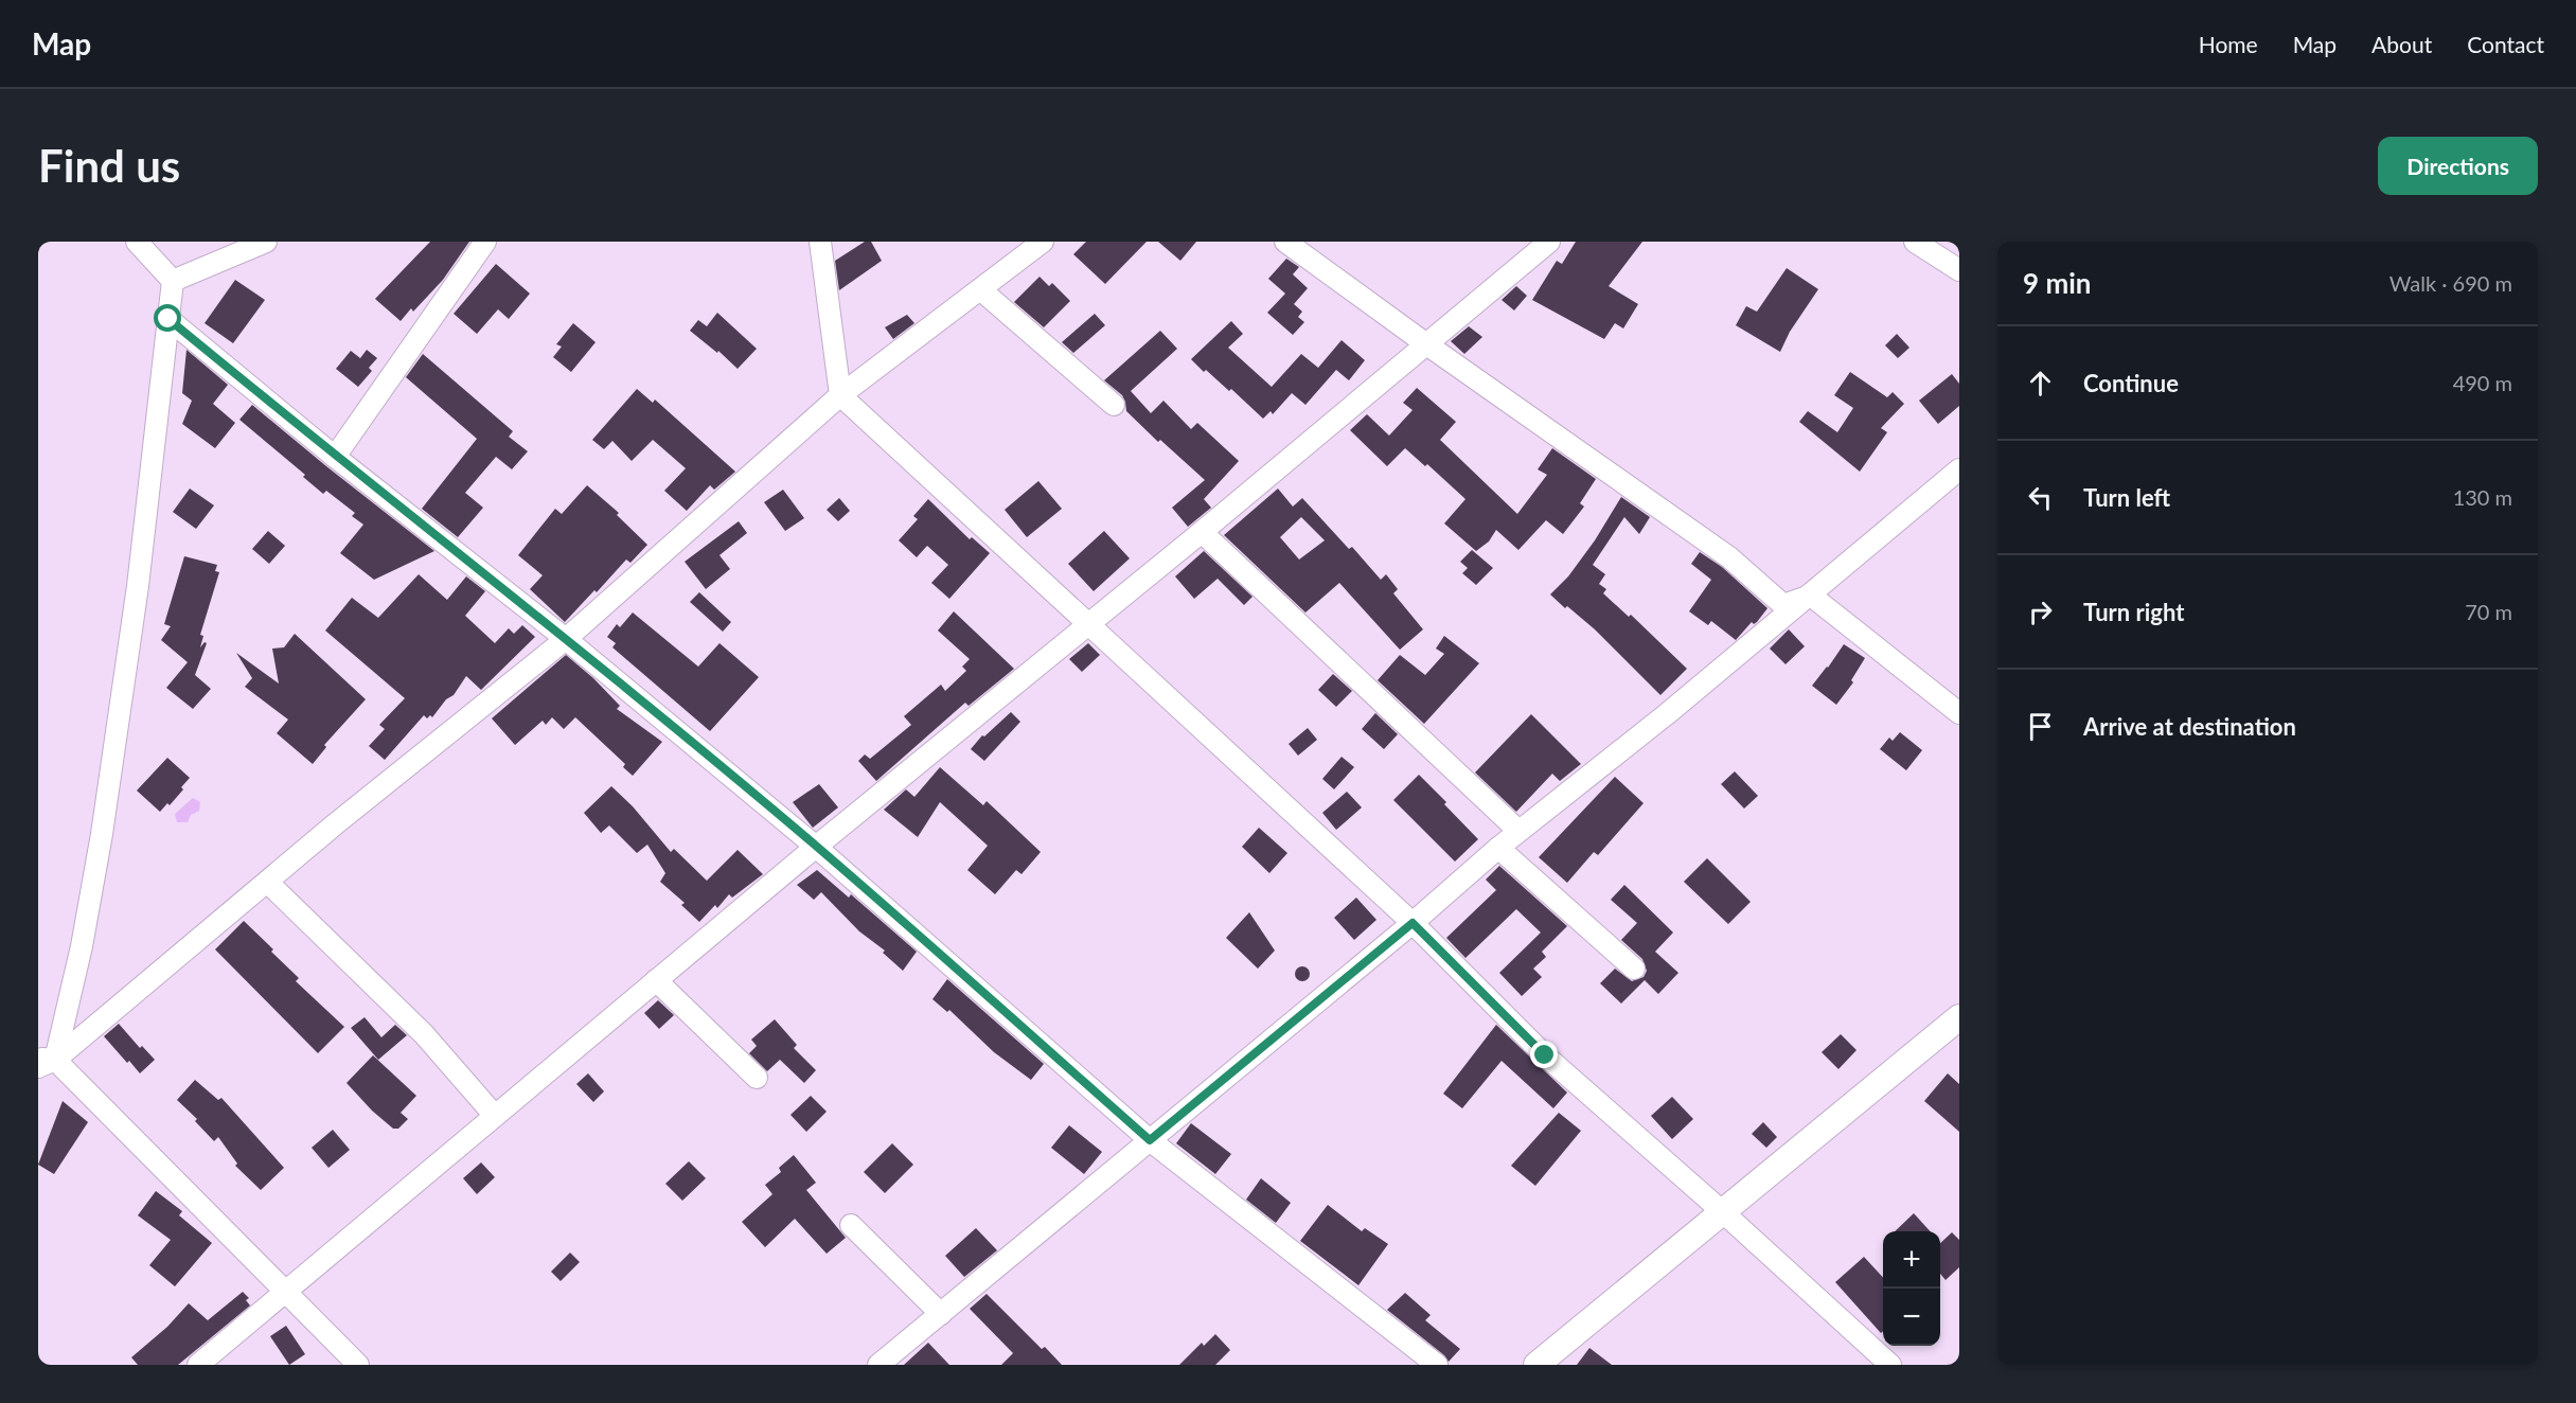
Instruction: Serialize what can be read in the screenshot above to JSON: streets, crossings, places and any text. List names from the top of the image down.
{
  "page": {
    "header": "Map",
    "nav": [
      "Home",
      "Map",
      "About",
      "Contact"
    ],
    "buttons": "Directions",
    "title": "Find us",
    "heading": ["9 min", "Walk · 690 m"],
    "list": [
      ["Continue", "490 m"],
      ["Turn left", "130 m"],
      ["Turn right", "70 m"],
      "Arrive at destination"
    ],
    "map_buttons": ["+", "−"]
  }
}
